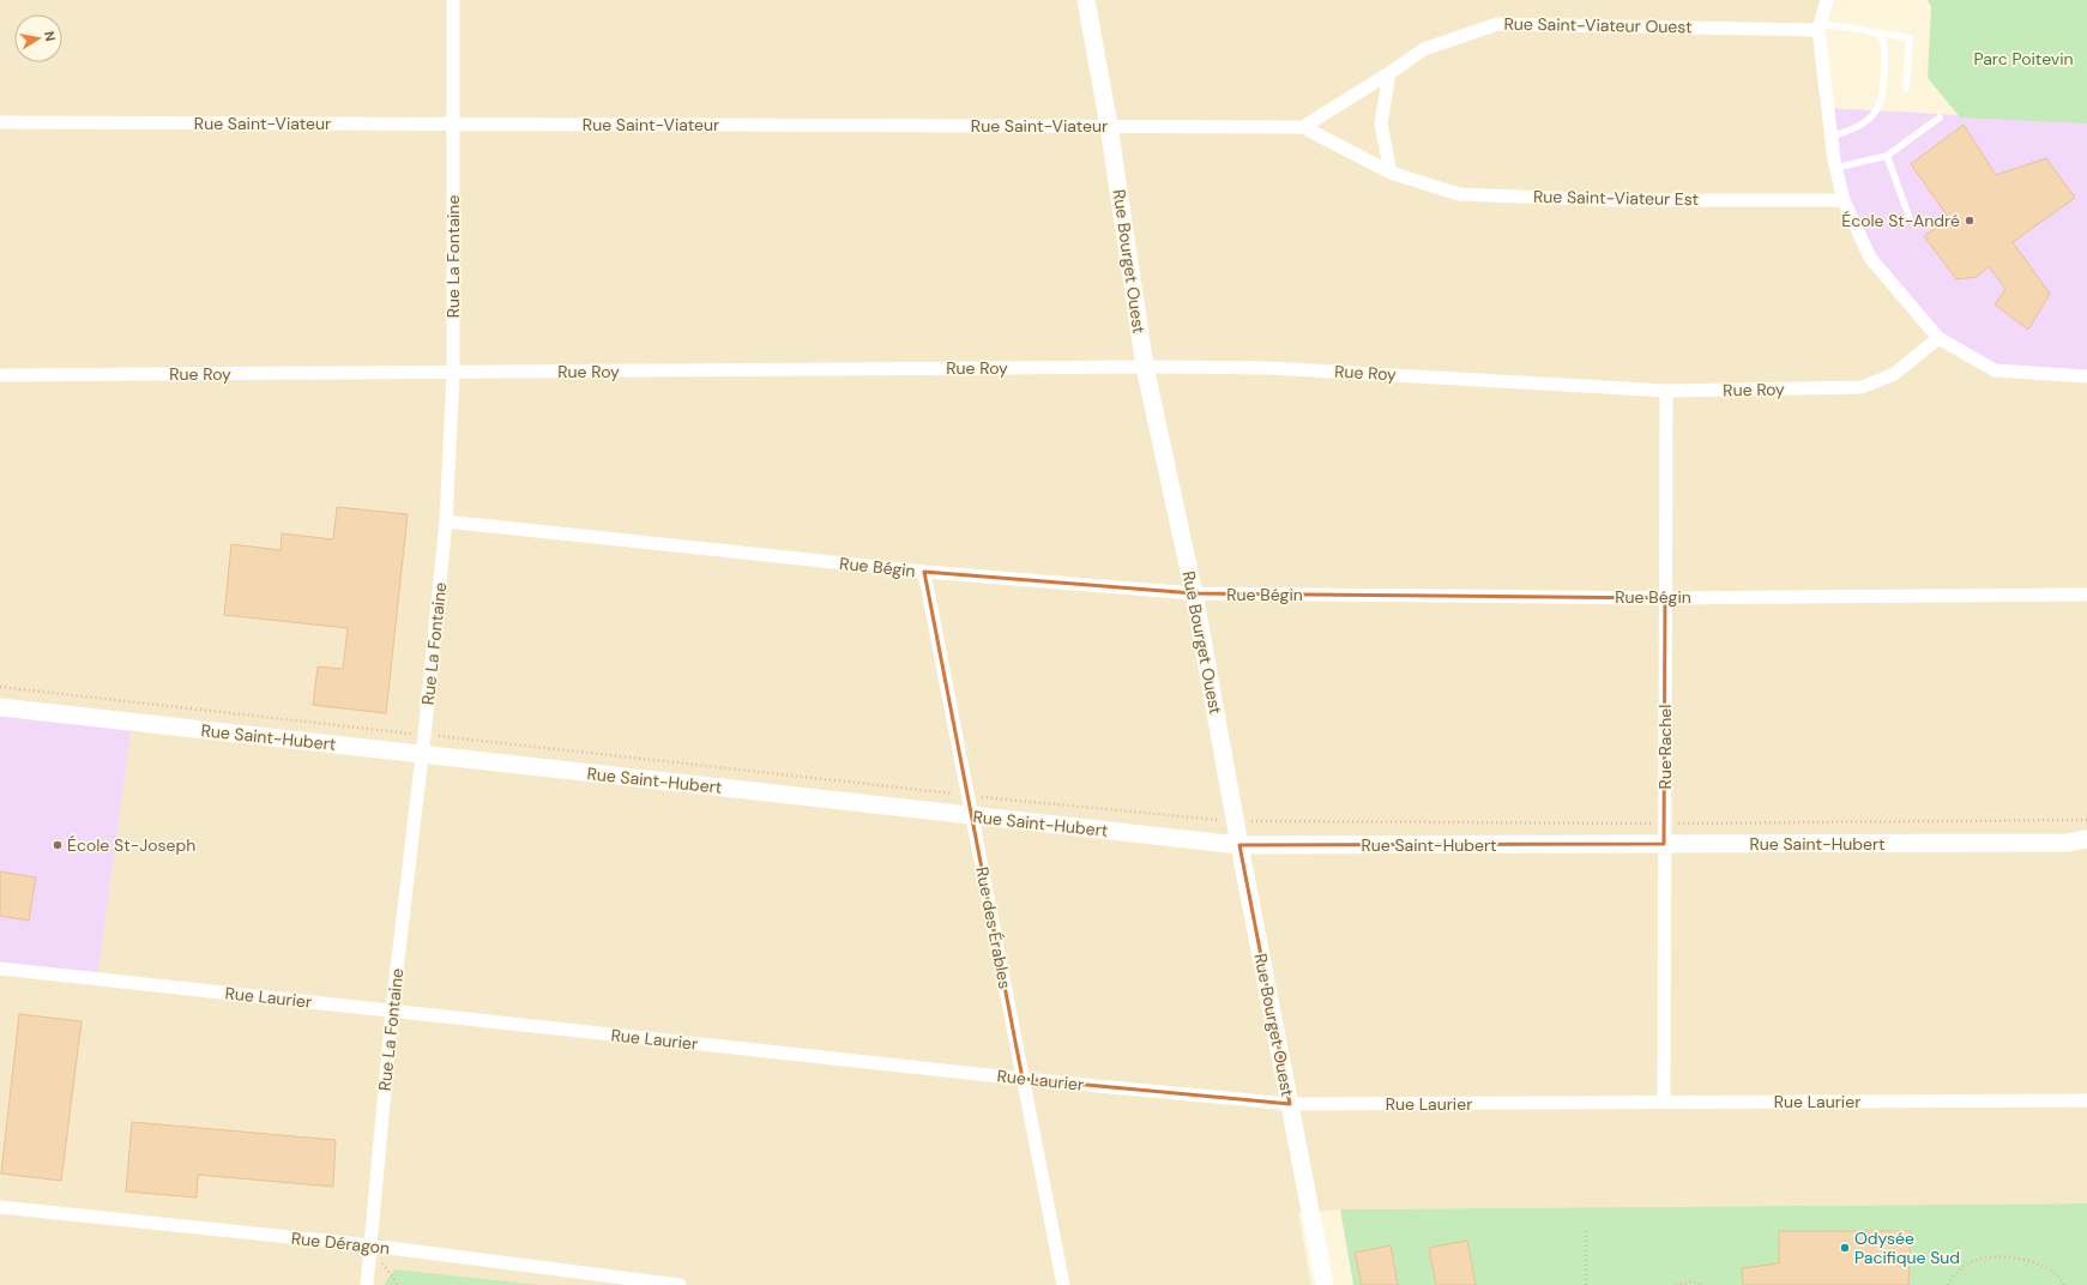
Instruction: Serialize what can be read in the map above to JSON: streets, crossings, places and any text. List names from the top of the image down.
{
  "streets": {
    "street": [
      "Rue Saint-Viateur Ouest",
      "Rue Saint-Viateur",
      "Rue Saint-Viateur Est",
      "Rue La Fontaine",
      "Rue Bourget Ouest",
      "Rue Roy",
      "Rue Bégin",
      "Rue Saint-Hubert",
      "Rue Rachel",
      "Rue des Érables",
      "Rue Laurier",
      "Rue Déragon"
    ]
  },
  "crossings": [
    ["Rue Saint-Viateur Ouest", "Rue Saint-Viateur"],
    ["Rue Saint-Viateur Ouest", "Rue Saint-Viateur Est"],
    ["Rue Saint-Viateur", "Rue Saint-Viateur Est"],
    ["Rue Saint-Viateur", "Rue La Fontaine"],
    ["Rue Saint-Viateur", "Rue Bourget Ouest"],
    ["Rue La Fontaine", "Rue Roy"],
    ["Rue La Fontaine", "Rue Bégin"],
    ["Rue La Fontaine", "Rue Saint-Hubert"],
    ["Rue La Fontaine", "Rue Laurier"],
    ["Rue La Fontaine", "Rue Déragon"],
    ["Rue Bourget Ouest", "Rue Roy"],
    ["Rue Bourget Ouest", "Rue Bégin"],
    ["Rue Bourget Ouest", "Rue Saint-Hubert"],
    ["Rue Bourget Ouest", "Rue Laurier"],
    ["Rue Roy", "Rue Rachel"],
    ["Rue Bégin", "Rue Rachel"],
    ["Rue Bégin", "Rue des Érables"],
    ["Rue Saint-Hubert", "Rue Rachel"],
    ["Rue Saint-Hubert", "Rue des Érables"],
    ["Rue Rachel", "Rue Laurier"],
    ["Rue des Érables", "Rue Laurier"]
  ],
  "parks": ["Parc Poitevin"],
  "places": ["École St-André", "École St-Joseph", "Odysée Pacifique Sud"],
  "north": "right"
}
